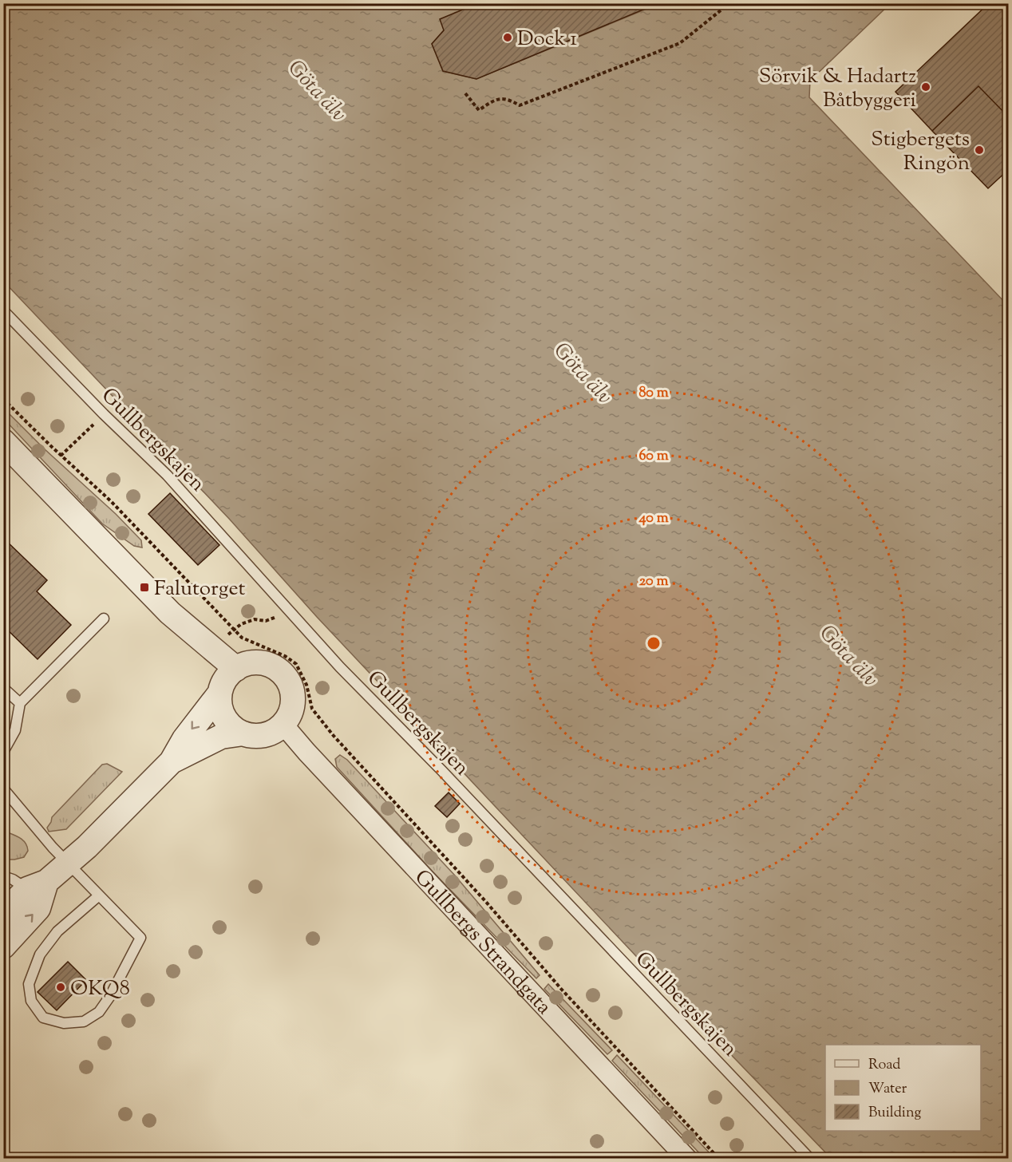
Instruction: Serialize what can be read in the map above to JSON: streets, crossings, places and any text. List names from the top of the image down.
{
  "streets": {
    "street": ["Gullbergs Strandgata"],
    "lane": ["Gullbergskajen"]
  },
  "water": ["Göta älv"],
  "places": {
    "other": [
      "Dock 1",
      "Sörvik & Hadartz Båtbyggeri",
      "Stigbergets Ringön",
      "OKQ8"
    ],
    "transit": ["Falutorget"]
  },
  "legend": ["Road", "Water", "Building"],
  "rings": [
    "80 m",
    "60 m",
    "40 m",
    "20 m"
  ]
}
